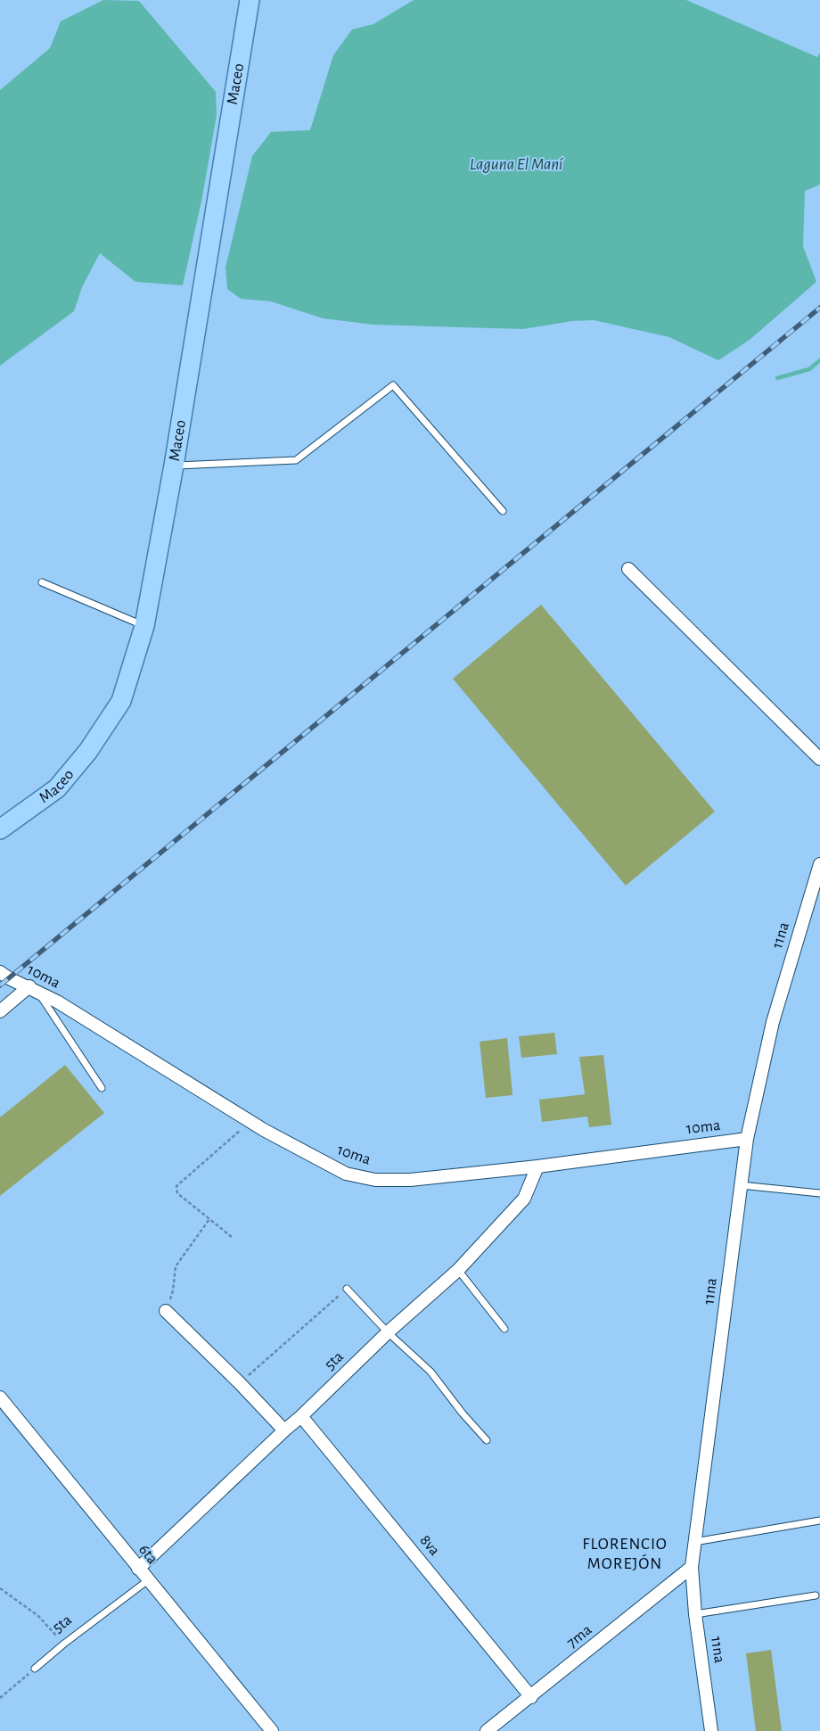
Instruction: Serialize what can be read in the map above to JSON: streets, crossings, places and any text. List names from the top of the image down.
{
  "streets": {
    "main road": ["Maceo"],
    "street": [
      "11na",
      "10ma",
      "5ta",
      "8va",
      "6ta",
      "7ma"
    ]
  },
  "crossings": [
    ["11na", "10ma"],
    ["11na", "7ma"],
    ["10ma", "5ta"],
    ["5ta", "8va"],
    ["5ta", "6ta"],
    ["8va", "7ma"]
  ],
  "districts": ["FLORENCIO MOREJÓN"],
  "water": ["Laguna El Maní"]
}
